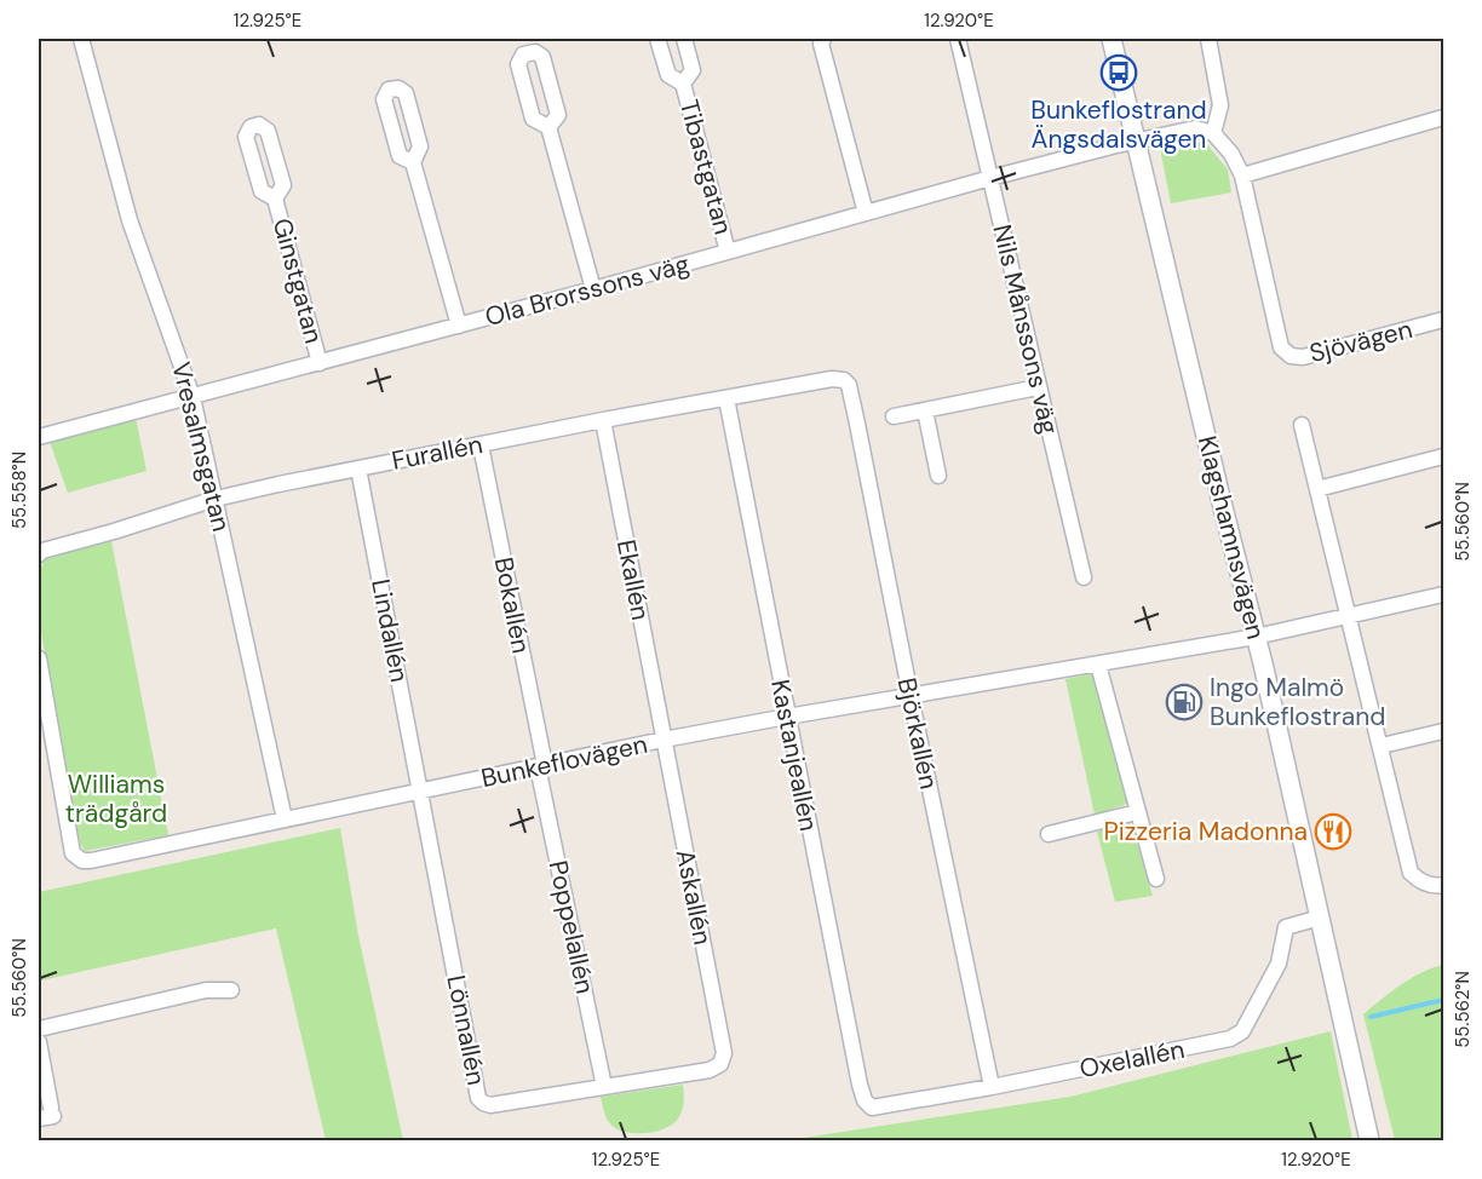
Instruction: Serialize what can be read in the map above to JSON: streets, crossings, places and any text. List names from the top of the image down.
{
  "streets": {
    "street": [
      "Tibastgatan",
      "Ginstgatan",
      "Ola Brorssons väg",
      "Nils Månssons väg",
      "Sjövägen",
      "Vresalmsgatan",
      "Furallén",
      "Klagshamnsvägen",
      "Ekallén",
      "Bokallén",
      "Lindallén",
      "Björkallén",
      "Kastanjeallén",
      "Bunkeflovägen",
      "Askallén",
      "Poppelallén",
      "Lönnallén",
      "Oxelallén"
    ]
  },
  "crossings": [
    ["Tibastgatan", "Ola Brorssons väg"],
    ["Ginstgatan", "Ola Brorssons väg"],
    ["Ola Brorssons väg", "Nils Månssons väg"],
    ["Ola Brorssons väg", "Vresalmsgatan"],
    ["Ola Brorssons väg", "Klagshamnsvägen"],
    ["Vresalmsgatan", "Furallén"],
    ["Vresalmsgatan", "Bunkeflovägen"],
    ["Furallén", "Ekallén"],
    ["Furallén", "Bokallén"],
    ["Furallén", "Lindallén"],
    ["Furallén", "Björkallén"],
    ["Furallén", "Kastanjeallén"],
    ["Klagshamnsvägen", "Bunkeflovägen"],
    ["Klagshamnsvägen", "Oxelallén"],
    ["Ekallén", "Bunkeflovägen"],
    ["Ekallén", "Askallén"],
    ["Bokallén", "Bunkeflovägen"],
    ["Bokallén", "Poppelallén"],
    ["Lindallén", "Bunkeflovägen"],
    ["Lindallén", "Lönnallén"],
    ["Björkallén", "Bunkeflovägen"],
    ["Björkallén", "Oxelallén"],
    ["Kastanjeallén", "Bunkeflovägen"],
    ["Kastanjeallén", "Oxelallén"],
    ["Bunkeflovägen", "Askallén"],
    ["Bunkeflovägen", "Poppelallén"],
    ["Bunkeflovägen", "Lönnallén"],
    ["Askallén", "Lönnallén"],
    ["Poppelallén", "Lönnallén"]
  ],
  "parks": ["Williams trädgård"],
  "places": {
    "bus stop": ["Bunkeflostrand Ängsdalsvägen"],
    "fuel station": ["Ingo Malmö Bunkeflostrand"],
    "restaurant": ["Pizzeria Madonna"]
  },
  "coordinates": [
    "12.925°E",
    "12.920°E",
    "55.558°N",
    "55.560°N",
    "55.562°N"
  ]
}
